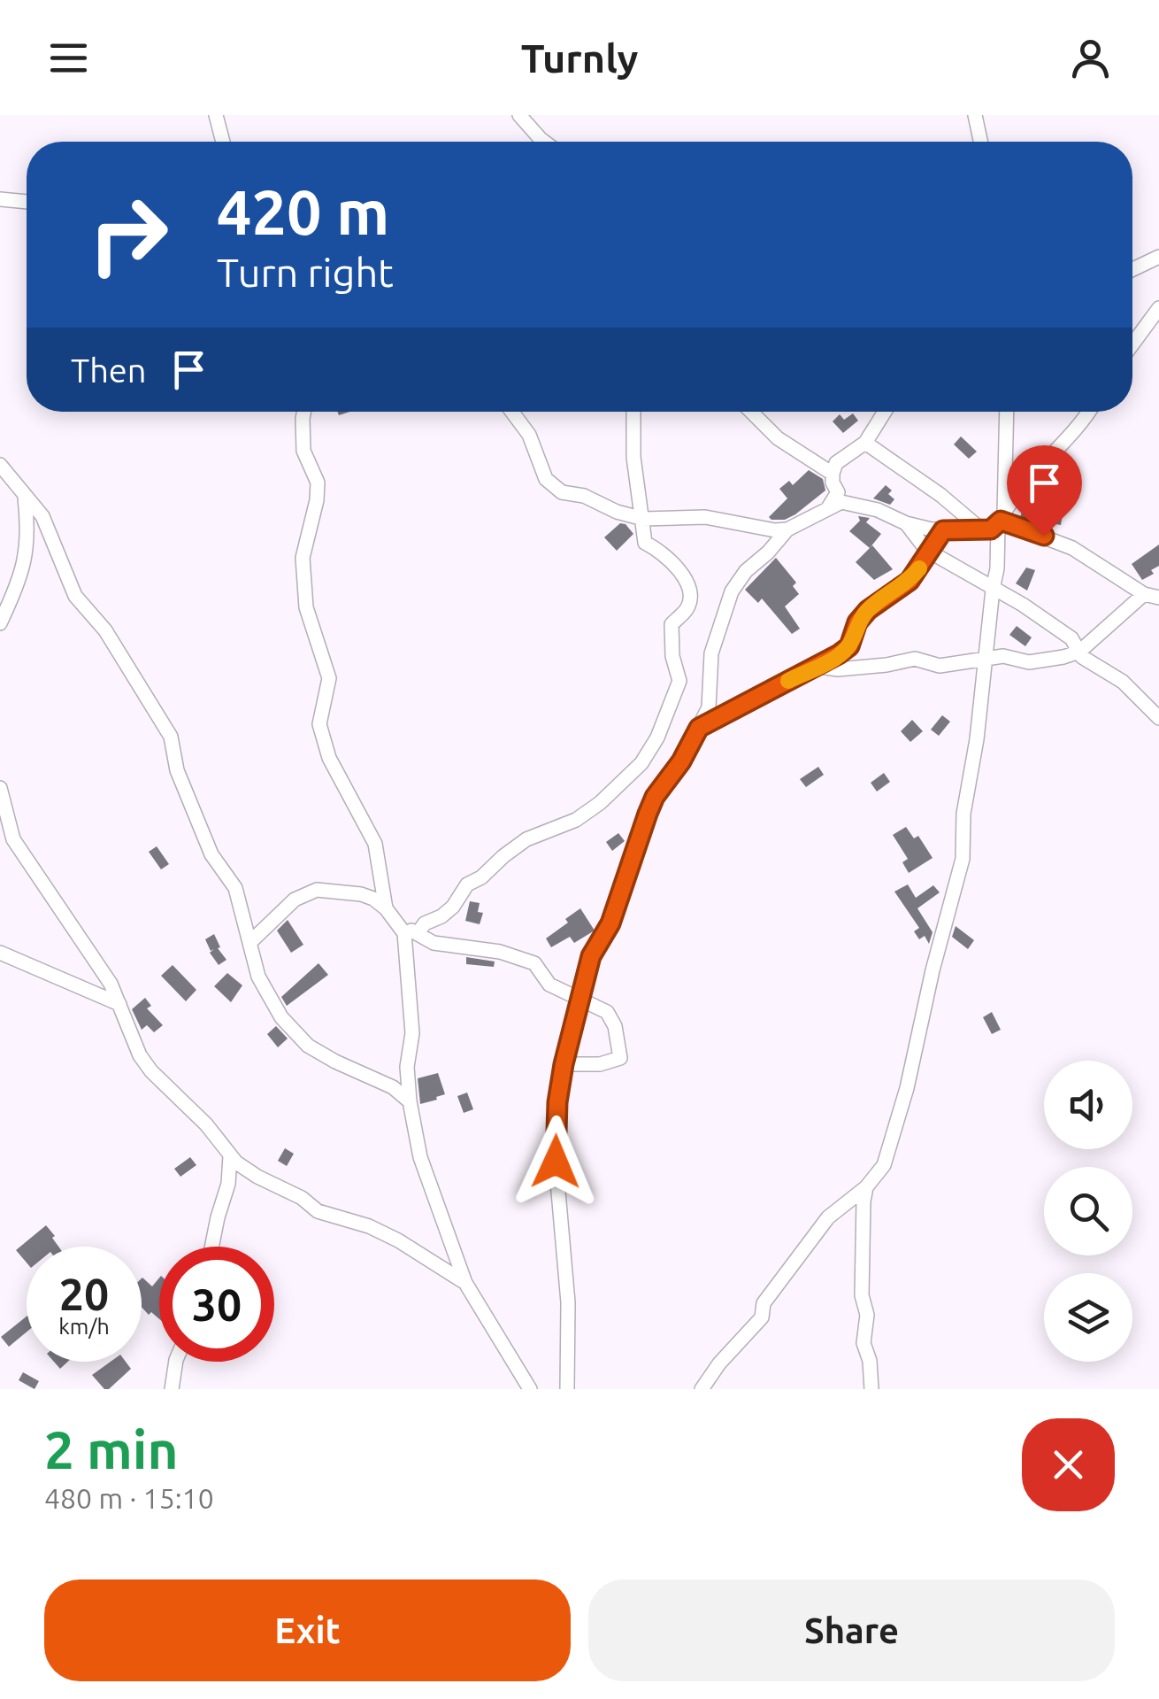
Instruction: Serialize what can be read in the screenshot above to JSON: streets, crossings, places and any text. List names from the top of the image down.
{
  "page": {
    "header": "Turnly",
    "turn": ["420 m", "Turn right"],
    "then": "Then",
    "speed": "20 km/h",
    "limit": "30",
    "heading": ["2 min", "480 m · 15:10"],
    "buttons": ["Exit", "Share"]
  }
}
